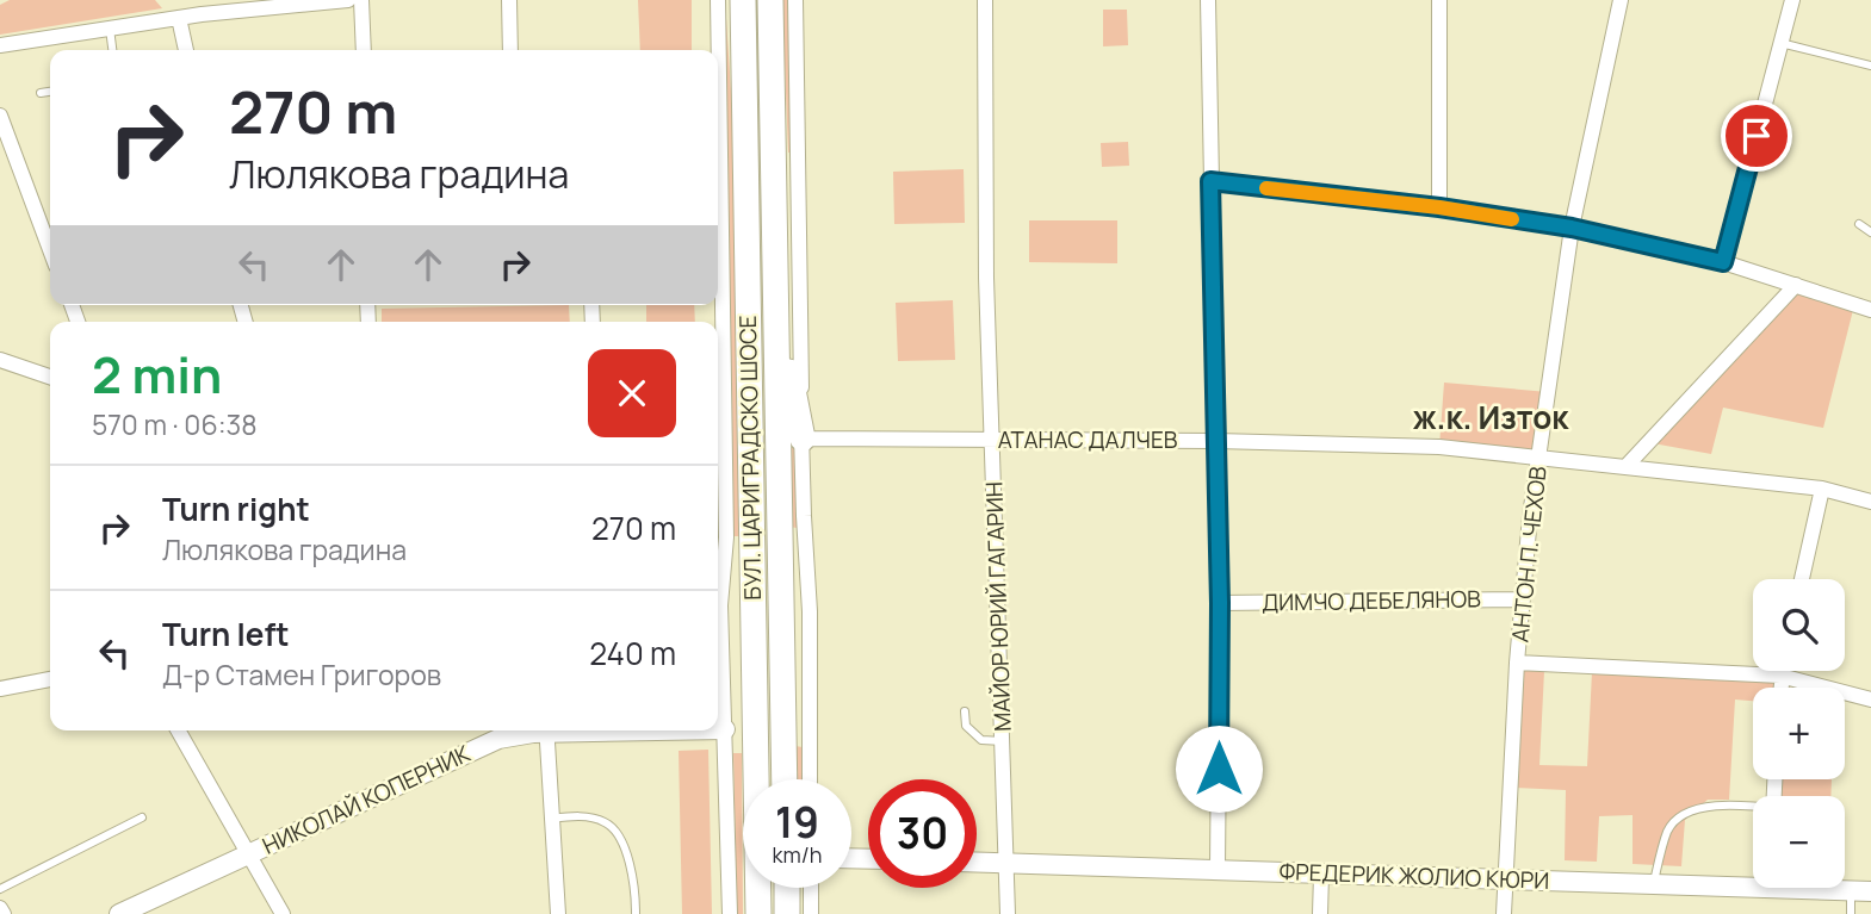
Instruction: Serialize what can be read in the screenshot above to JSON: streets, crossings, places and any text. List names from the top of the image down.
{
  "streets": {
    "highway": ["БУЛ. ЦАРИГРАДСКО ШОСЕ"],
    "street": [
      "АТАНАС ДАЛЧЕВ",
      "АНТОН П. ЧЕХОВ",
      "ДИМЧО ДЕБЕЛЯНОВ",
      "МАЙОР ЮРИЙ ГАГАРИН",
      "НИКОЛАЙ КОПЕРНИК",
      "ФРЕДЕРИК ЖОЛИО КЮРИ"
    ]
  },
  "crossings": [
    ["АТАНАС ДАЛЧЕВ", "АНТОН П. ЧЕХОВ"],
    ["АТАНАС ДАЛЧЕВ", "МАЙОР ЮРИЙ ГАГАРИН"],
    ["БУЛ. ЦАРИГРАДСКО ШОСЕ", "НИКОЛАЙ КОПЕРНИК"],
    ["АНТОН П. ЧЕХОВ", "ДИМЧО ДЕБЕЛЯНОВ"],
    ["АНТОН П. ЧЕХОВ", "ФРЕДЕРИК ЖОЛИО КЮРИ"],
    ["МАЙОР ЮРИЙ ГАГАРИН", "ФРЕДЕРИК ЖОЛИО КЮРИ"]
  ],
  "districts": ["ж.к. Изток"],
  "page": {
    "turn": ["270 m", "Люлякова градина"],
    "heading": ["2 min", "570 m · 06:38"],
    "list": [
      {
        "name": "Turn right",
        "note": "Люлякова градина",
        "value": "270 m"
      },
      {
        "name": "Turn left",
        "note": "Д-р Стамен Григоров",
        "value": "240 m"
      }
    ],
    "map_buttons": ["+", "−"],
    "speed": "19 km/h",
    "limit": "30"
  }
}
